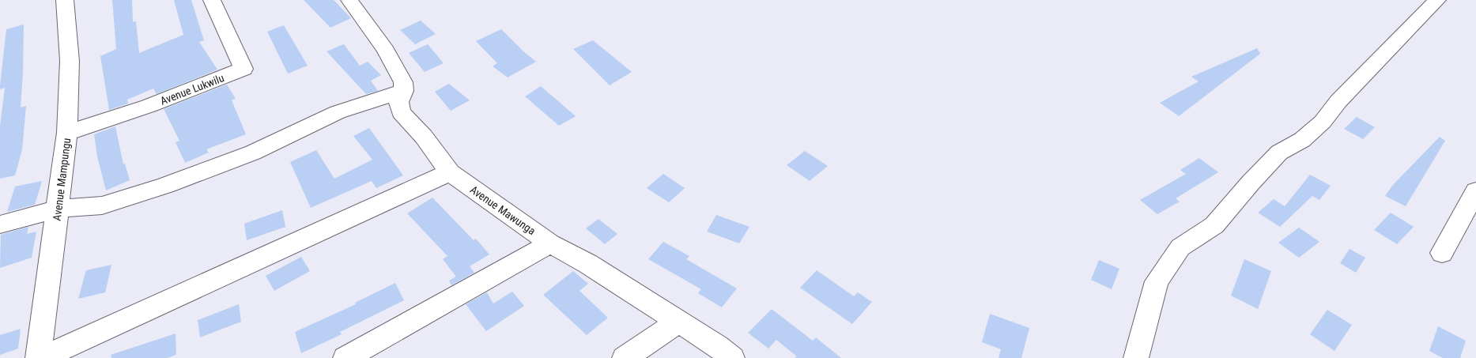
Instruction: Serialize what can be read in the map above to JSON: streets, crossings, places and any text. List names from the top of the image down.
{
  "streets": {
    "street": ["Avenue Lukwilu", "Avenue Mampungu", "Avenue Mawunga"]
  },
  "crossings": [
    ["Avenue Lukwilu", "Avenue Mampungu"]
  ]
}
